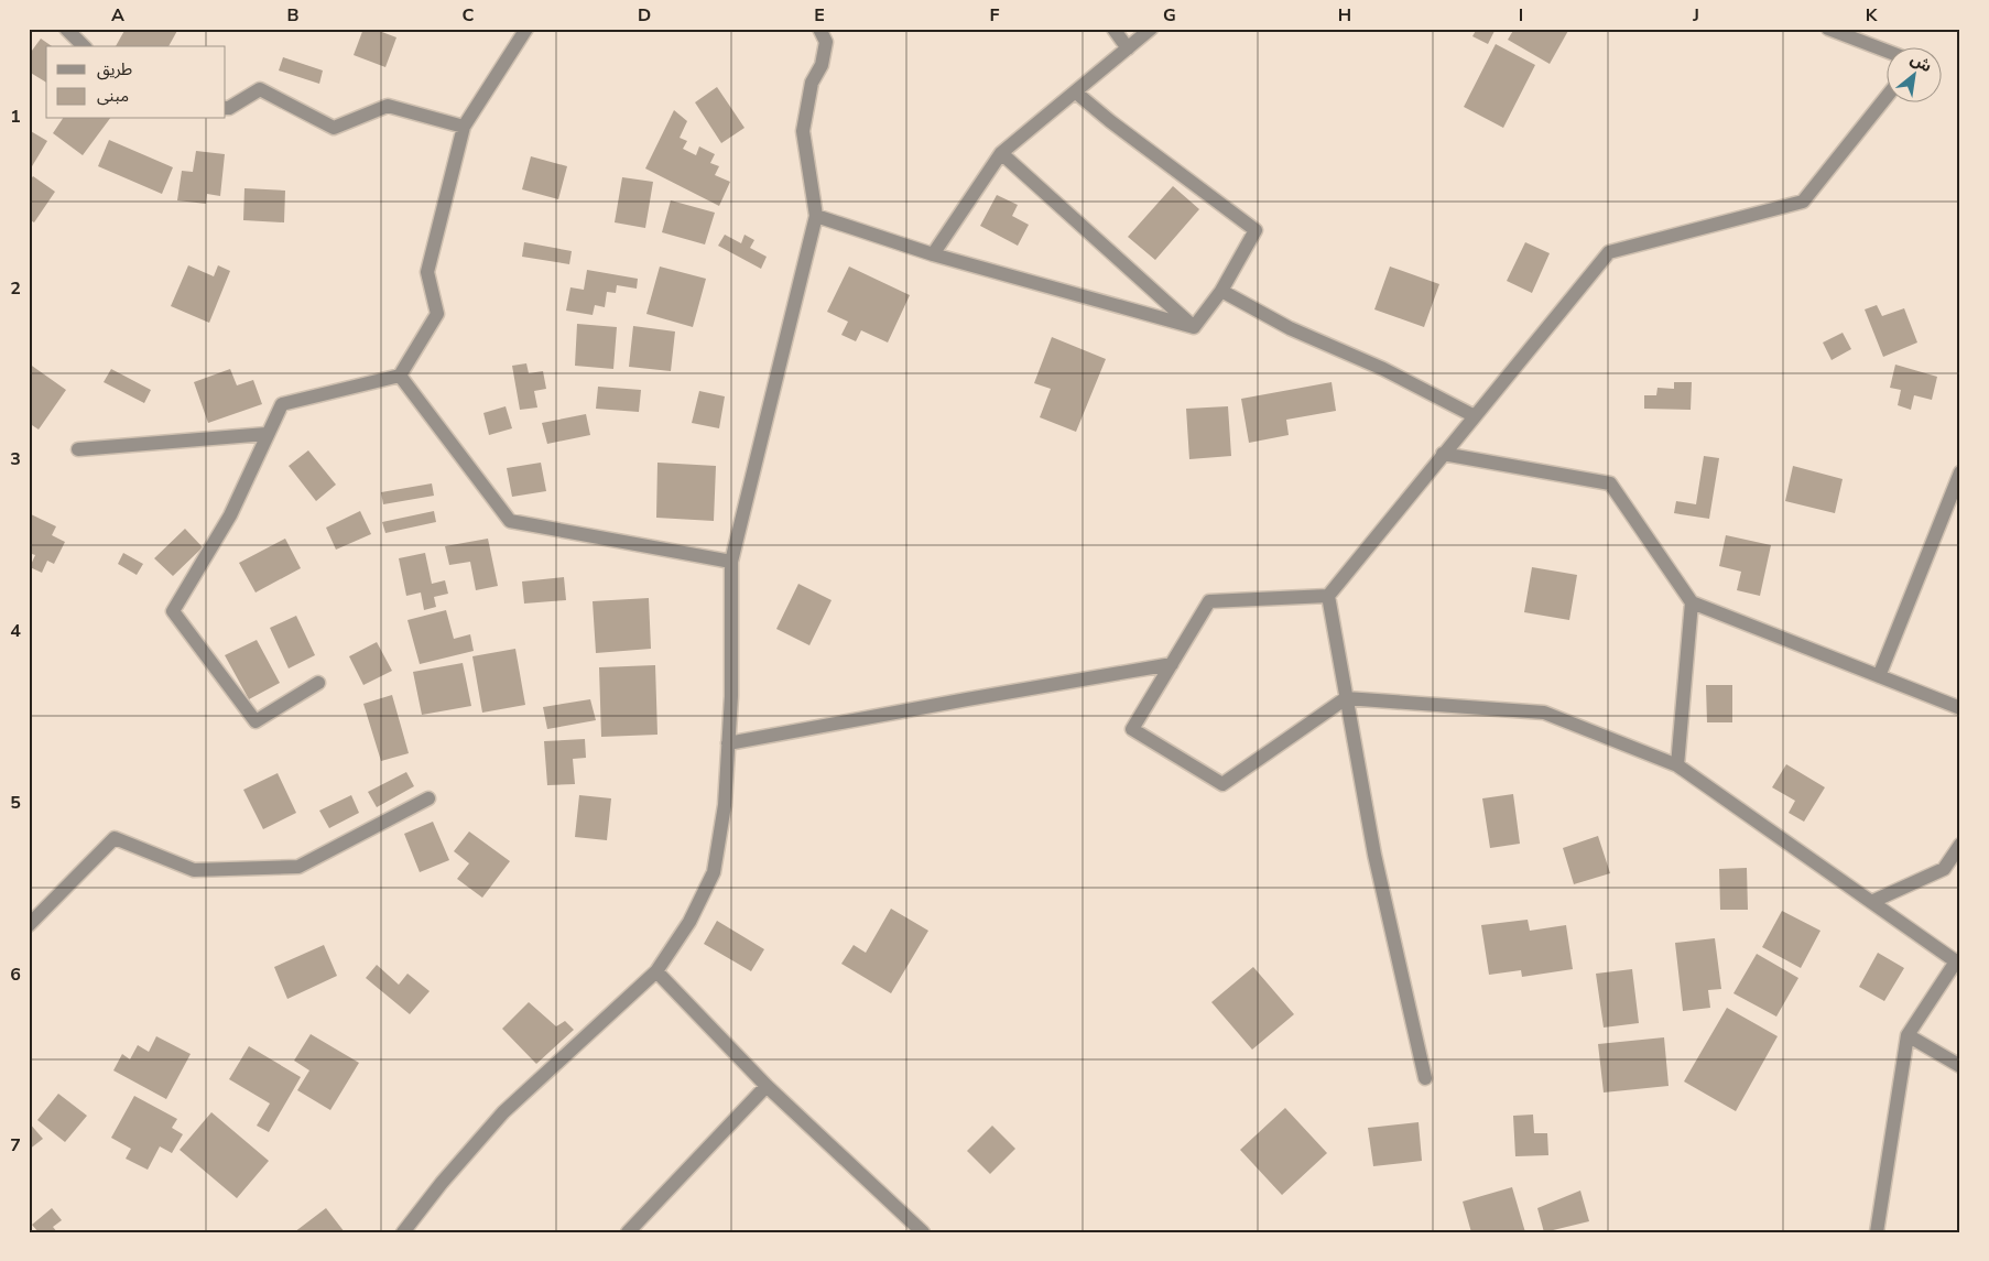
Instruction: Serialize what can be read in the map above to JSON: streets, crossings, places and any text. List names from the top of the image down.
{
  "legend": ["طريق", "مبنى"],
  "north": "top right",
  "grid": {
    "columns": [
      "A",
      "B",
      "C",
      "D",
      "E",
      "F",
      "G",
      "H",
      "I",
      "J",
      "K"
    ],
    "rows": [
      "1",
      "2",
      "3",
      "4",
      "5",
      "6",
      "7"
    ]
  }
}
